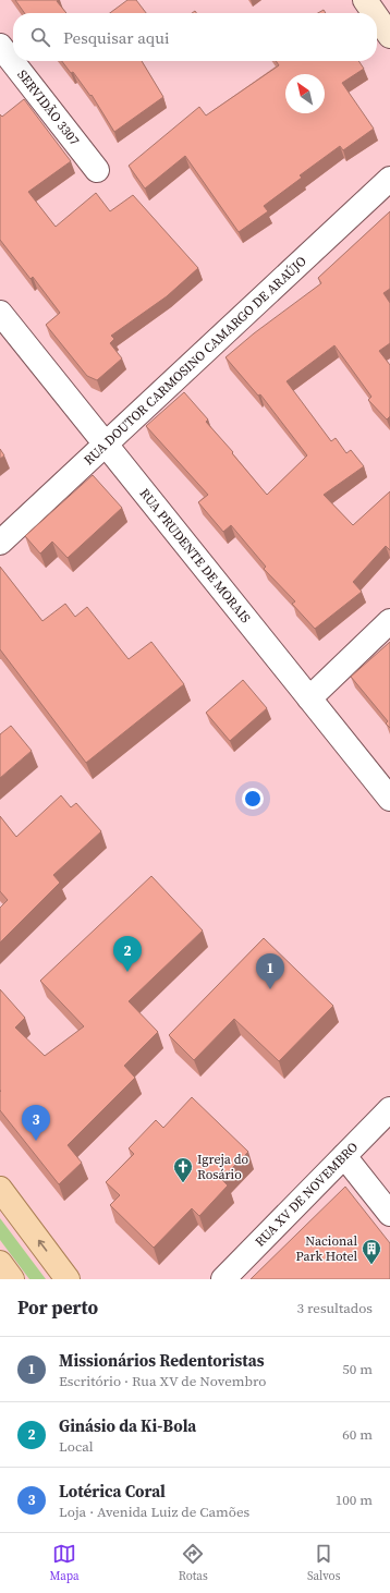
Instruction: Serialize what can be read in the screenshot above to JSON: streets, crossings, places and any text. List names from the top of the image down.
{
  "streets": {
    "street": [
      "SERVIDÃO 3307",
      "RUA DOUTOR CARMOSINO CAMARGO DE ARAÚJO",
      "RUA PRUDENTE DE MORAIS",
      "RUA XV DE NOVEMBRO"
    ]
  },
  "crossings": [
    ["RUA DOUTOR CARMOSINO CAMARGO DE ARAÚJO", "RUA PRUDENTE DE MORAIS"]
  ],
  "places": {
    "church": ["Igreja do Rosário"],
    "building": ["Nacional Park Hotel"]
  },
  "north": "top left",
  "page": {
    "search": "Pesquisar aqui",
    "pins": ["2", "1", "3"],
    "heading": ["Por perto", "3 resultados"],
    "list": [
      {
        "mark": "1",
        "name": "Missionários Redentoristas",
        "note": "Escritório · Rua XV de Novembro",
        "value": "50 m"
      },
      {
        "mark": "2",
        "name": "Ginásio da Ki-Bola",
        "note": "Local",
        "value": "60 m"
      },
      {
        "mark": "3",
        "name": "Lotérica Coral",
        "note": "Loja · Avenida Luiz de Camões",
        "value": "100 m"
      }
    ],
    "nav": ["Mapa", "Rotas", "Salvos"]
  }
}
